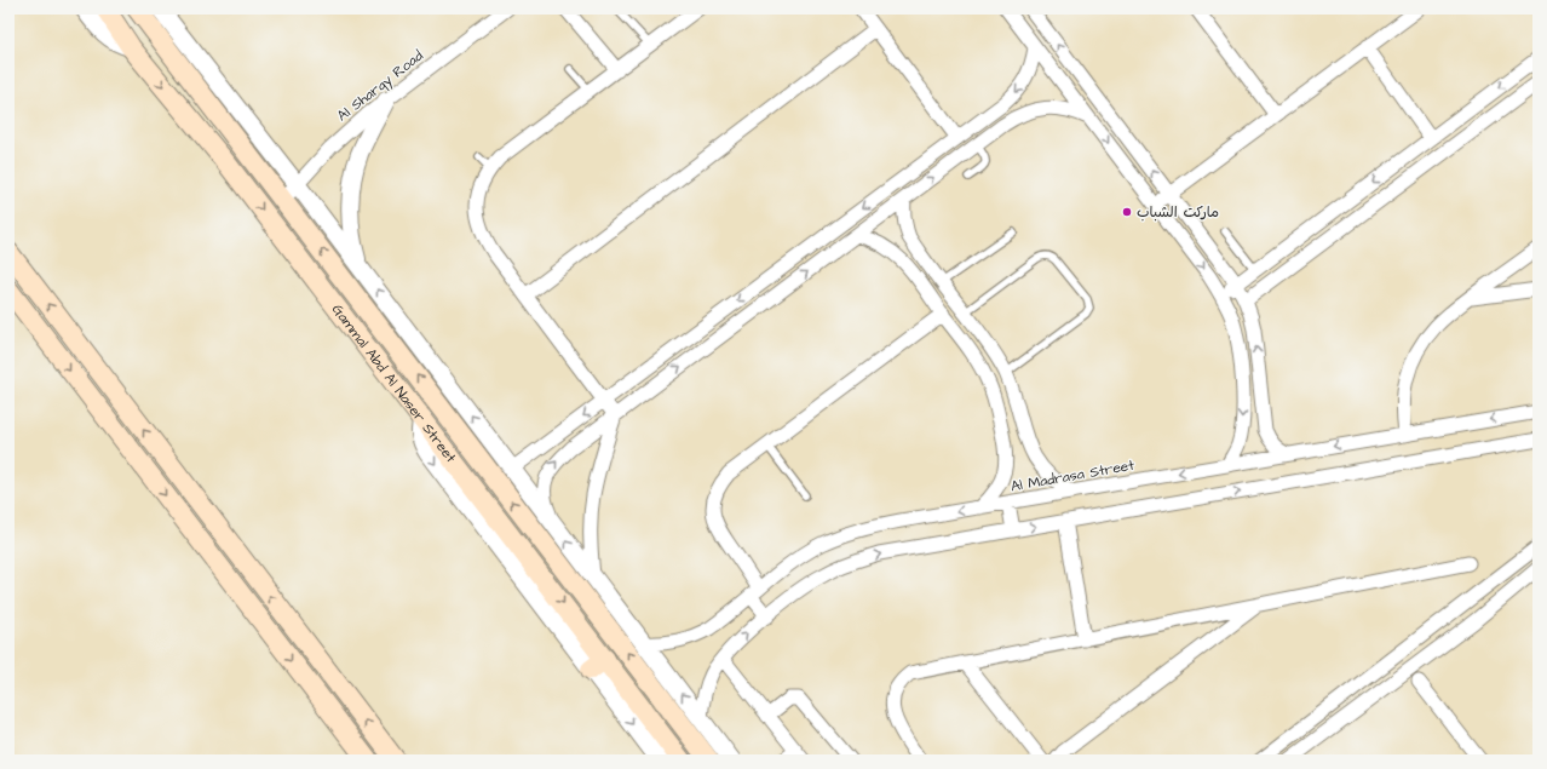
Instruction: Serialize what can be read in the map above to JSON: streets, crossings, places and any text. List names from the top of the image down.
{
  "streets": {
    "main road": ["Gammal Abd Al Naser Street"],
    "street": ["Al Sharqy Road", "Al Madrasa Street"]
  },
  "crossings": [
    ["Al Sharqy Road", "Gammal Abd Al Naser Street"]
  ],
  "places": ["ماركت الشباب"]
}
